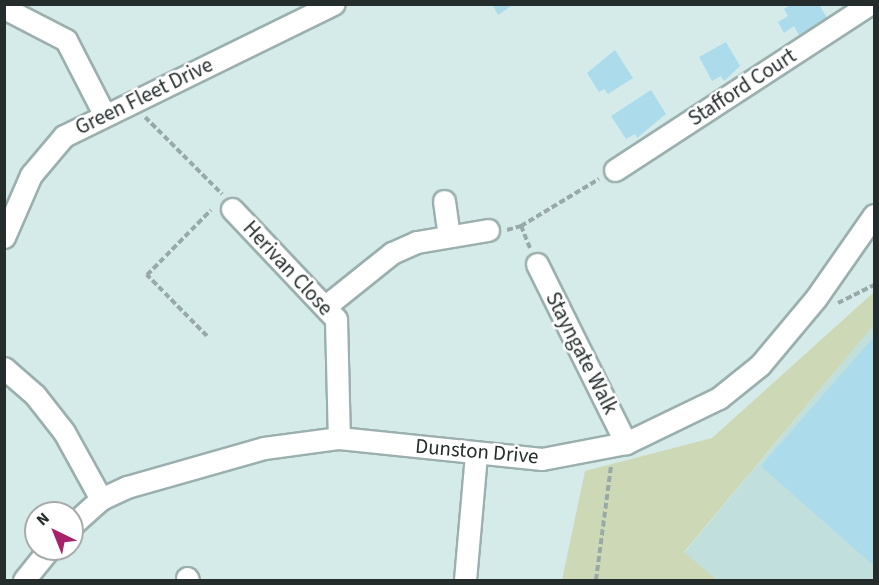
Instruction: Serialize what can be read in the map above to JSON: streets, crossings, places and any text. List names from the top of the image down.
{
  "streets": {
    "street": [
      "Stafford Court",
      "Green Fleet Drive",
      "Herivan Close",
      "Stayngate Walk",
      "Dunston Drive"
    ]
  },
  "crossings": [
    ["Herivan Close", "Dunston Drive"],
    ["Stayngate Walk", "Dunston Drive"]
  ],
  "north": "top left"
}
